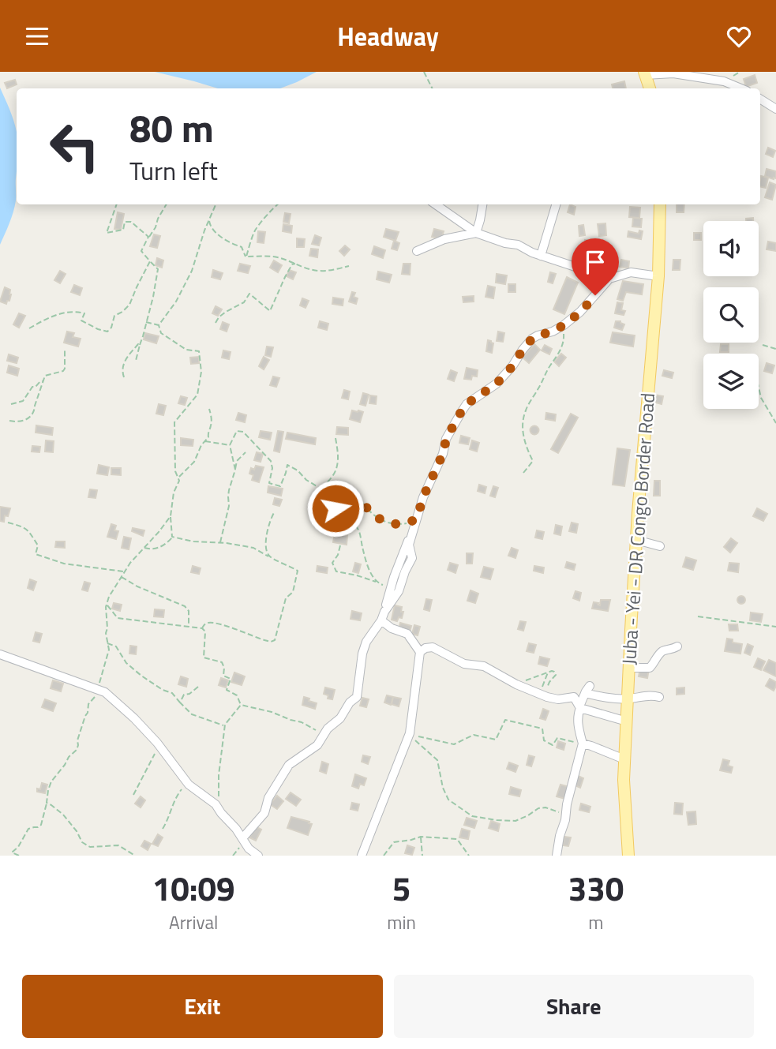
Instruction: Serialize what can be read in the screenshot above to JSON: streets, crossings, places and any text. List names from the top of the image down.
{
  "streets": {
    "main road": ["Juba - Yei - DR Congo Border Road"]
  },
  "page": {
    "header": "Headway",
    "turn": ["80 m", "Turn left"],
    "eta": [
      "10:09",
      "Arrival",
      "5",
      "min",
      "330",
      "m"
    ],
    "buttons": ["Exit", "Share"]
  }
}
